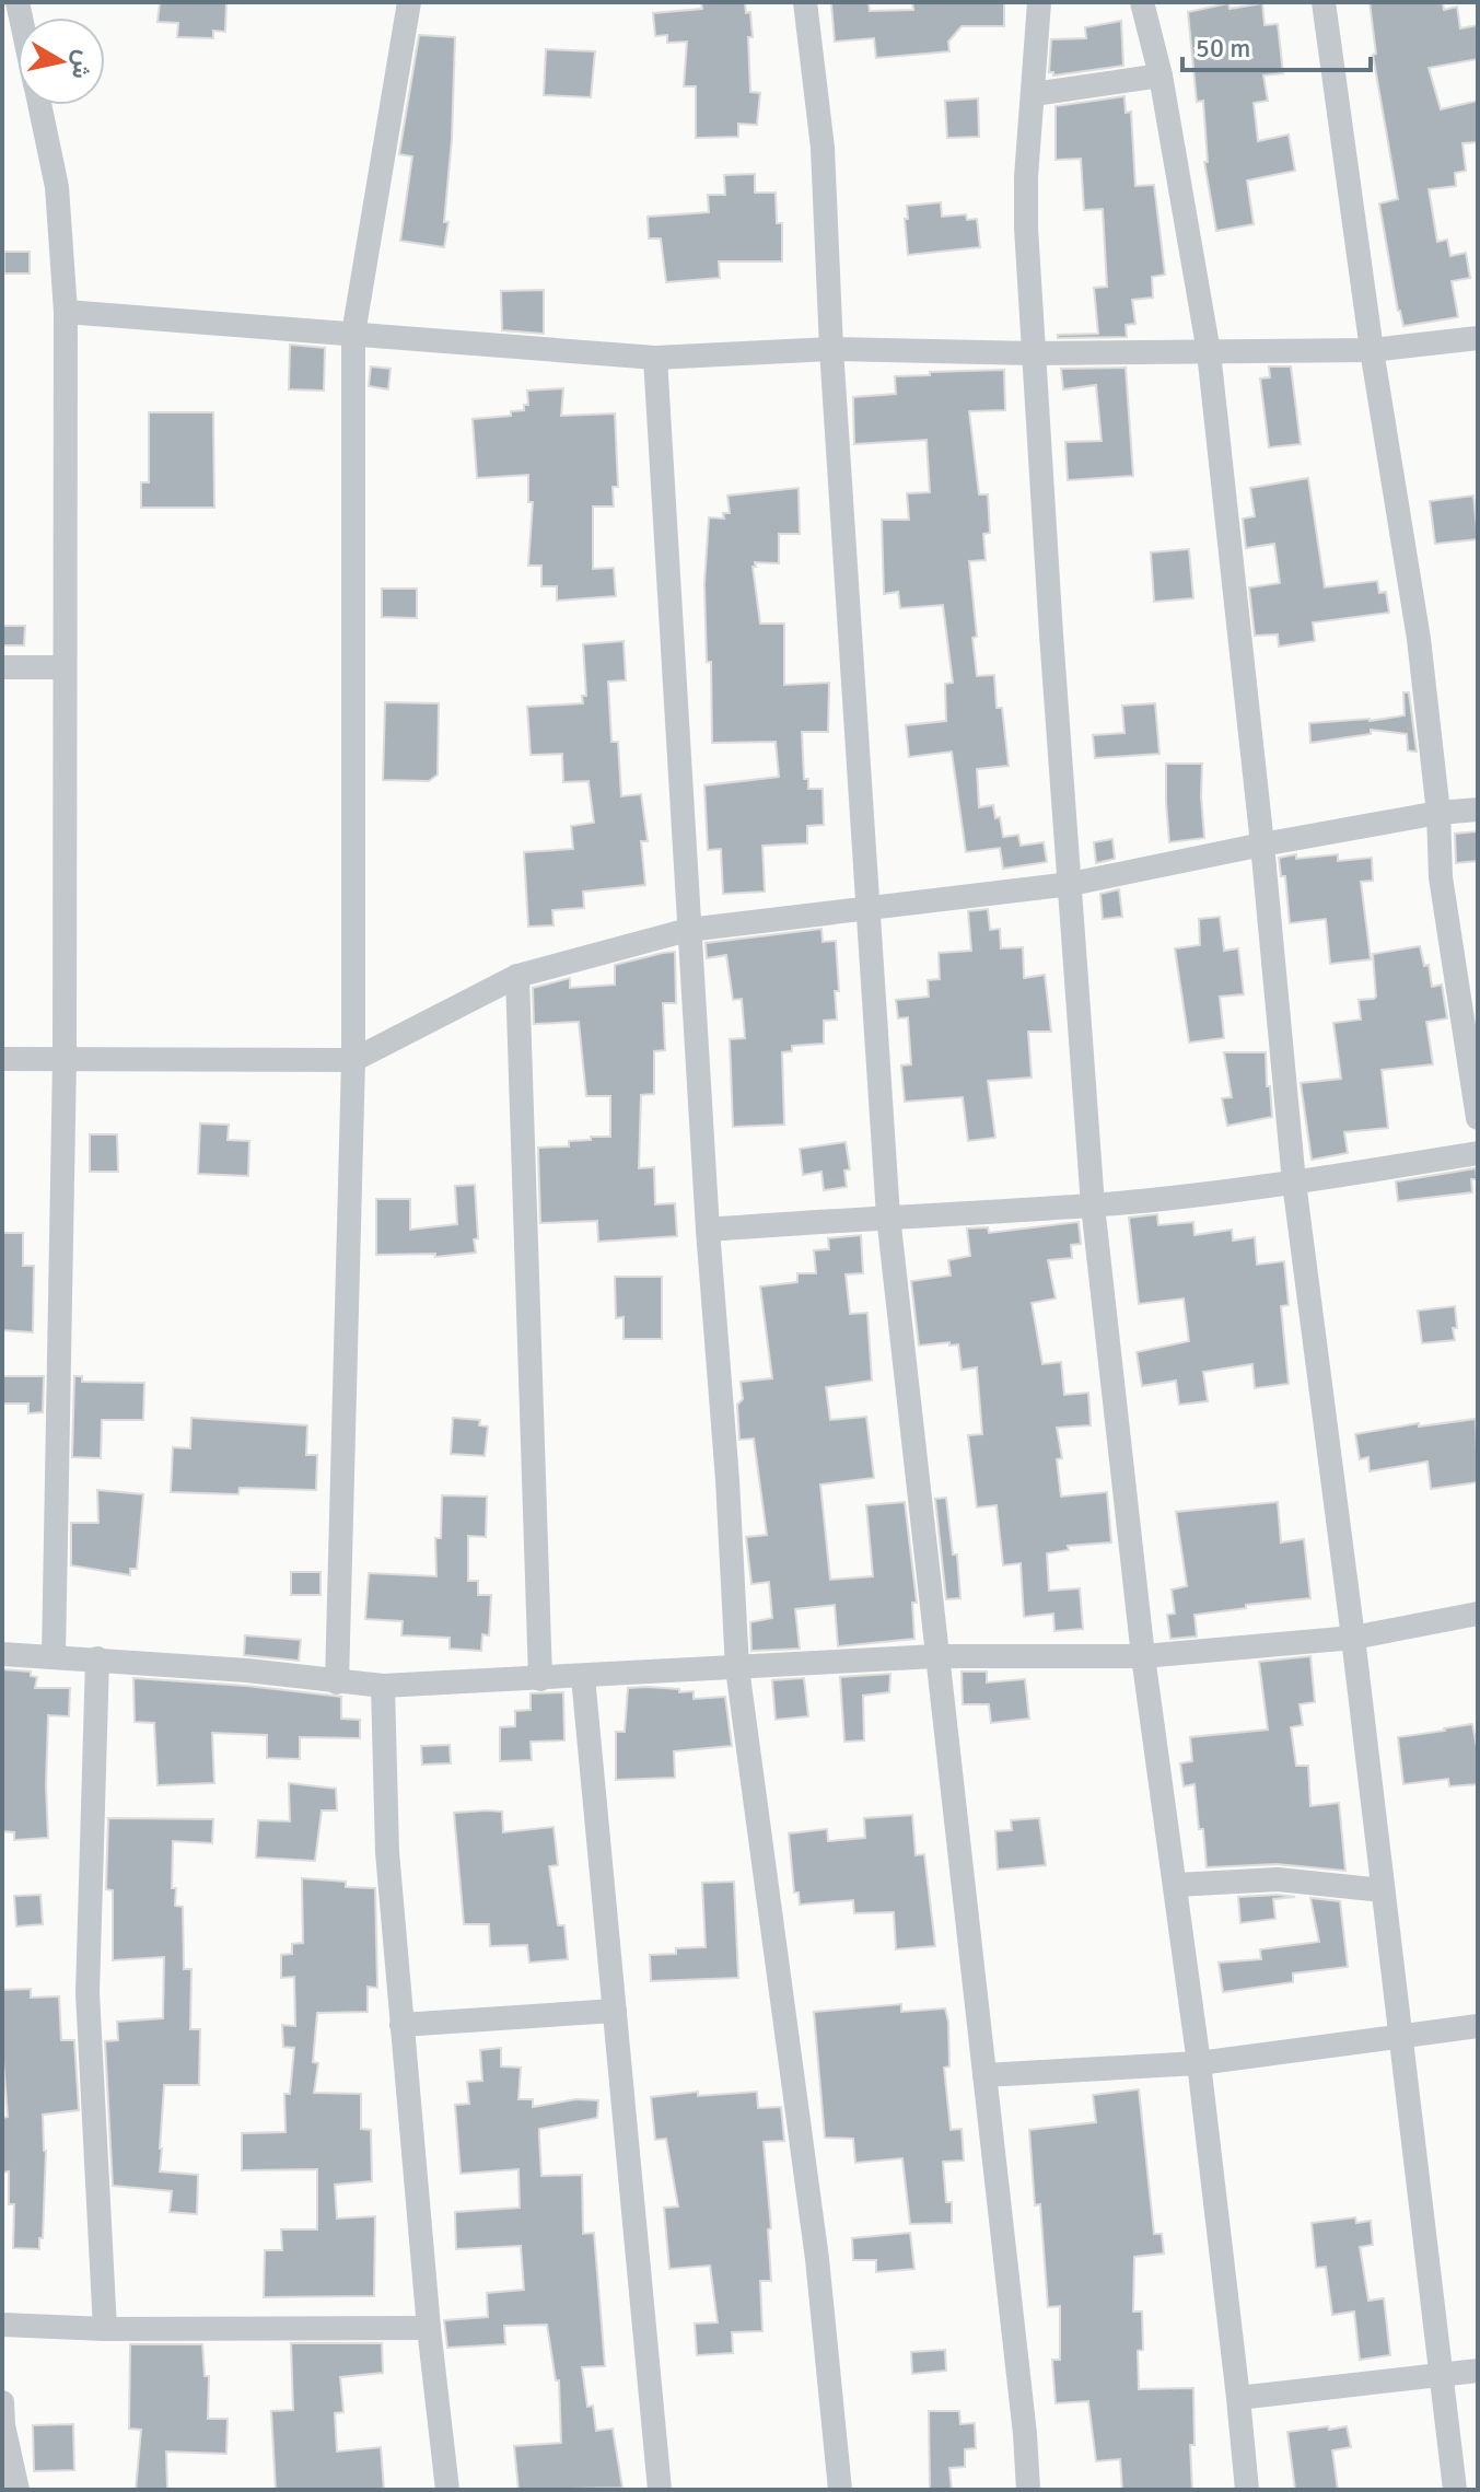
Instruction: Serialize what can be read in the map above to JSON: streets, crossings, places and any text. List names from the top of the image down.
{
  "scale_bar": "50 m",
  "north": "right"
}
